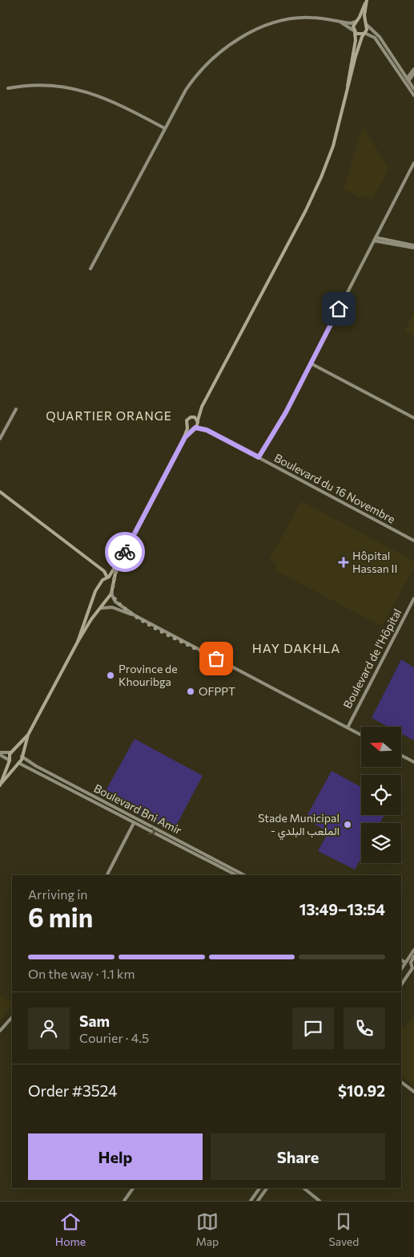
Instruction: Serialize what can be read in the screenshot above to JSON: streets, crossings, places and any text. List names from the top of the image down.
{
  "streets": {
    "street": ["Boulevard du 16 Novembre", "Boulevard de l'Hôpital", "Boulevard Bni Amir"]
  },
  "districts": ["QUARTIER ORANGE", "HAY DAKHLA"],
  "places": {
    "health": ["Hôpital Hassan II"],
    "other": ["Province de Khouribga", "OFPPT", "Stade Municipal - الملعب البلدي"]
  },
  "north": "left",
  "page": {
    "heading": ["6 min", "Arriving in", "13:49–13:54"],
    "panel": [
      "Sam",
      "Courier · 4.5",
      "Order #3524",
      "$10.92"
    ],
    "bar": "On the way · 1.1 km",
    "buttons": ["Help", "Share"],
    "tabs": ["Home", "Map", "Saved"]
  }
}
